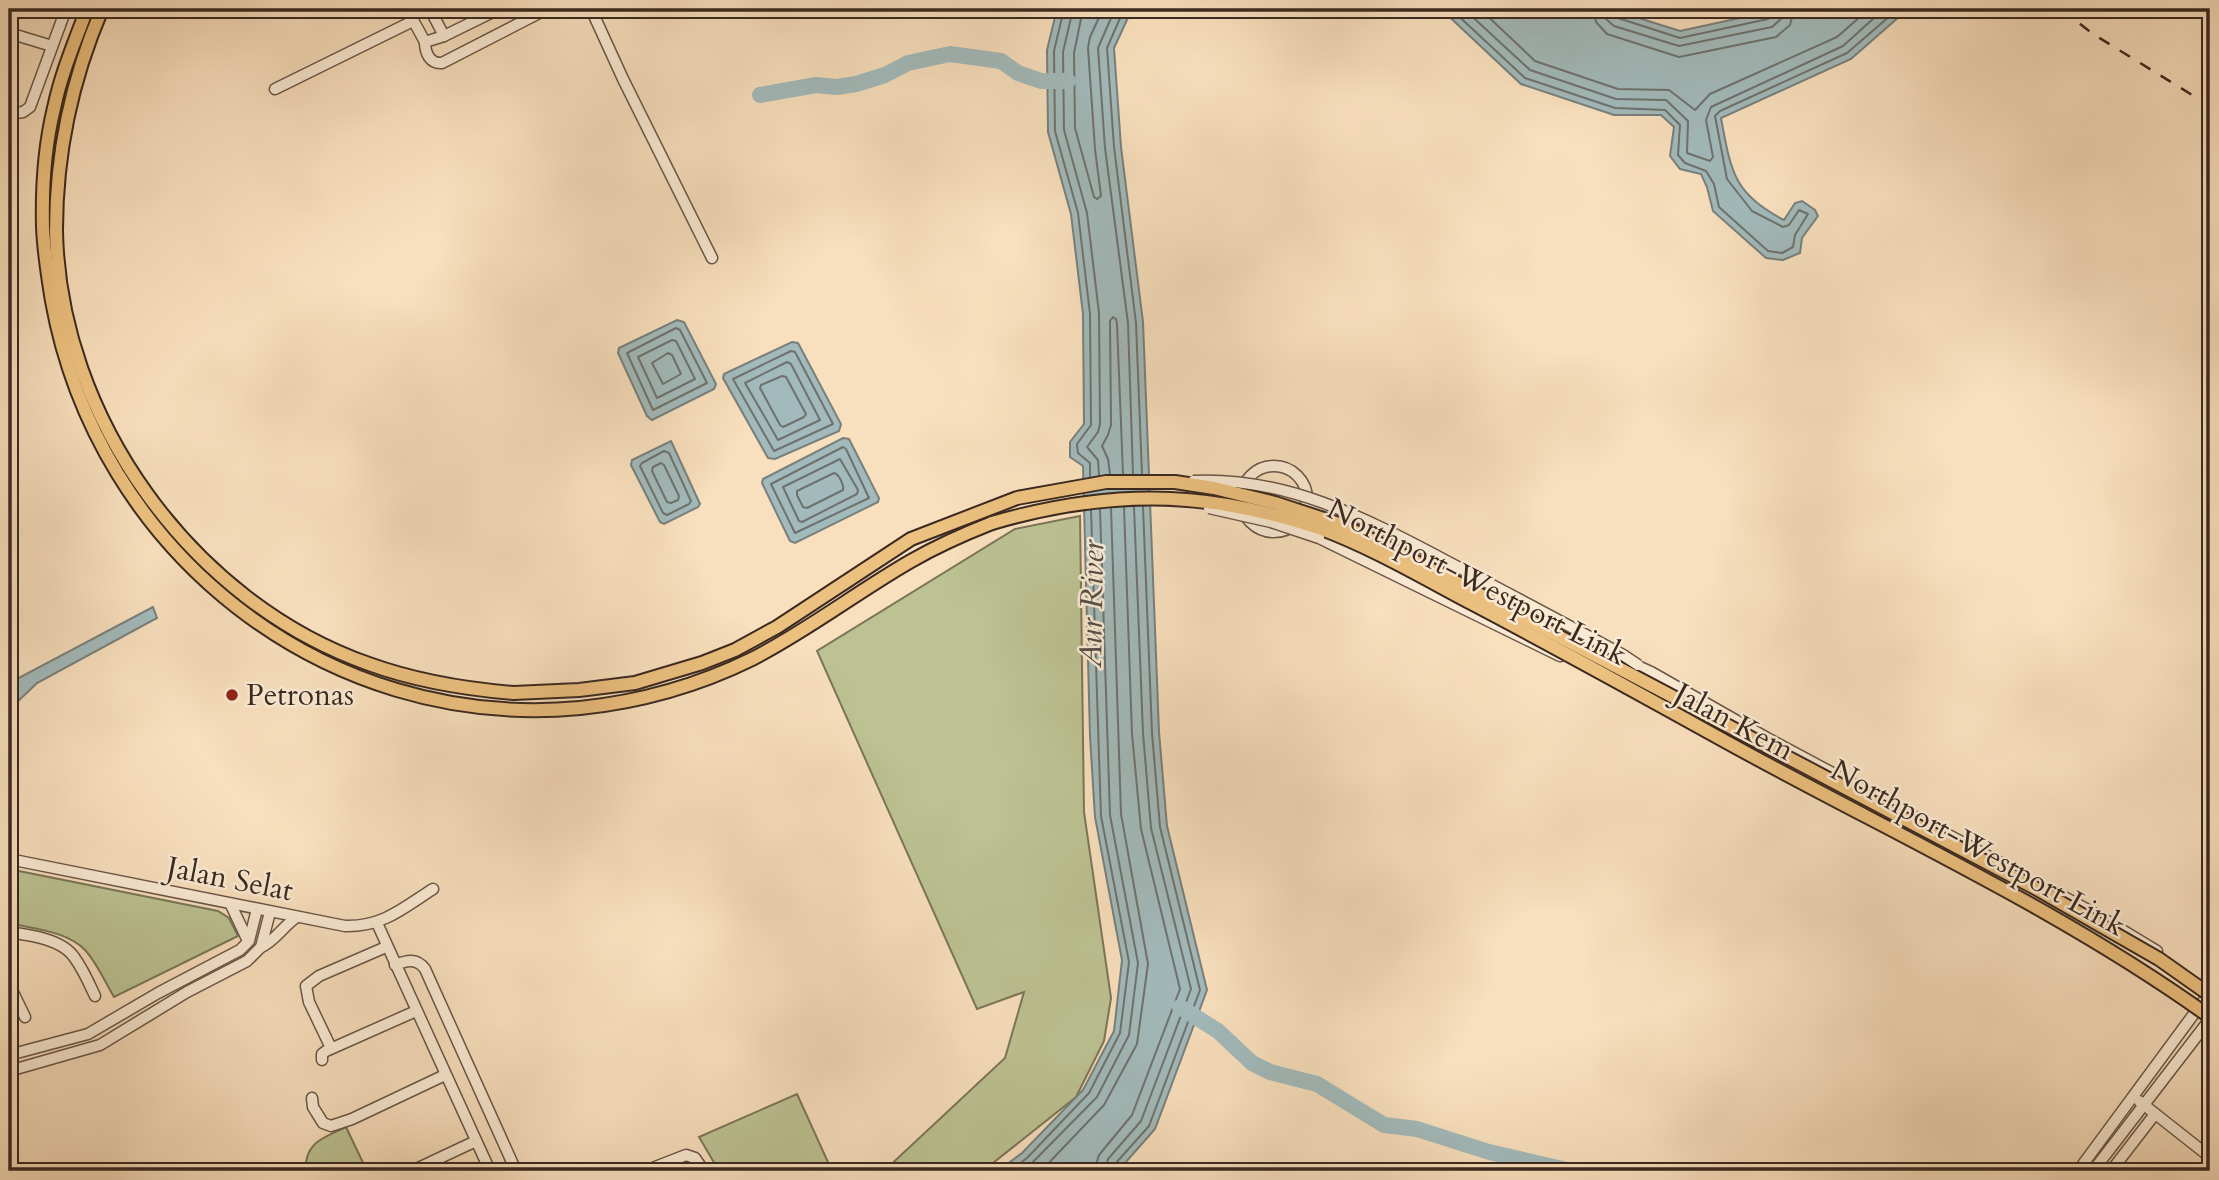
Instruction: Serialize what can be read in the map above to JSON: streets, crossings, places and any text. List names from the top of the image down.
{
  "streets": {
    "main road": ["Northport-Westport Link"],
    "street": ["Jalan Kem", "Jalan Selat"]
  },
  "crossings": [
    ["Northport-Westport Link", "Jalan Kem"]
  ],
  "water": ["Aur River"],
  "places": ["Petronas"]
}
